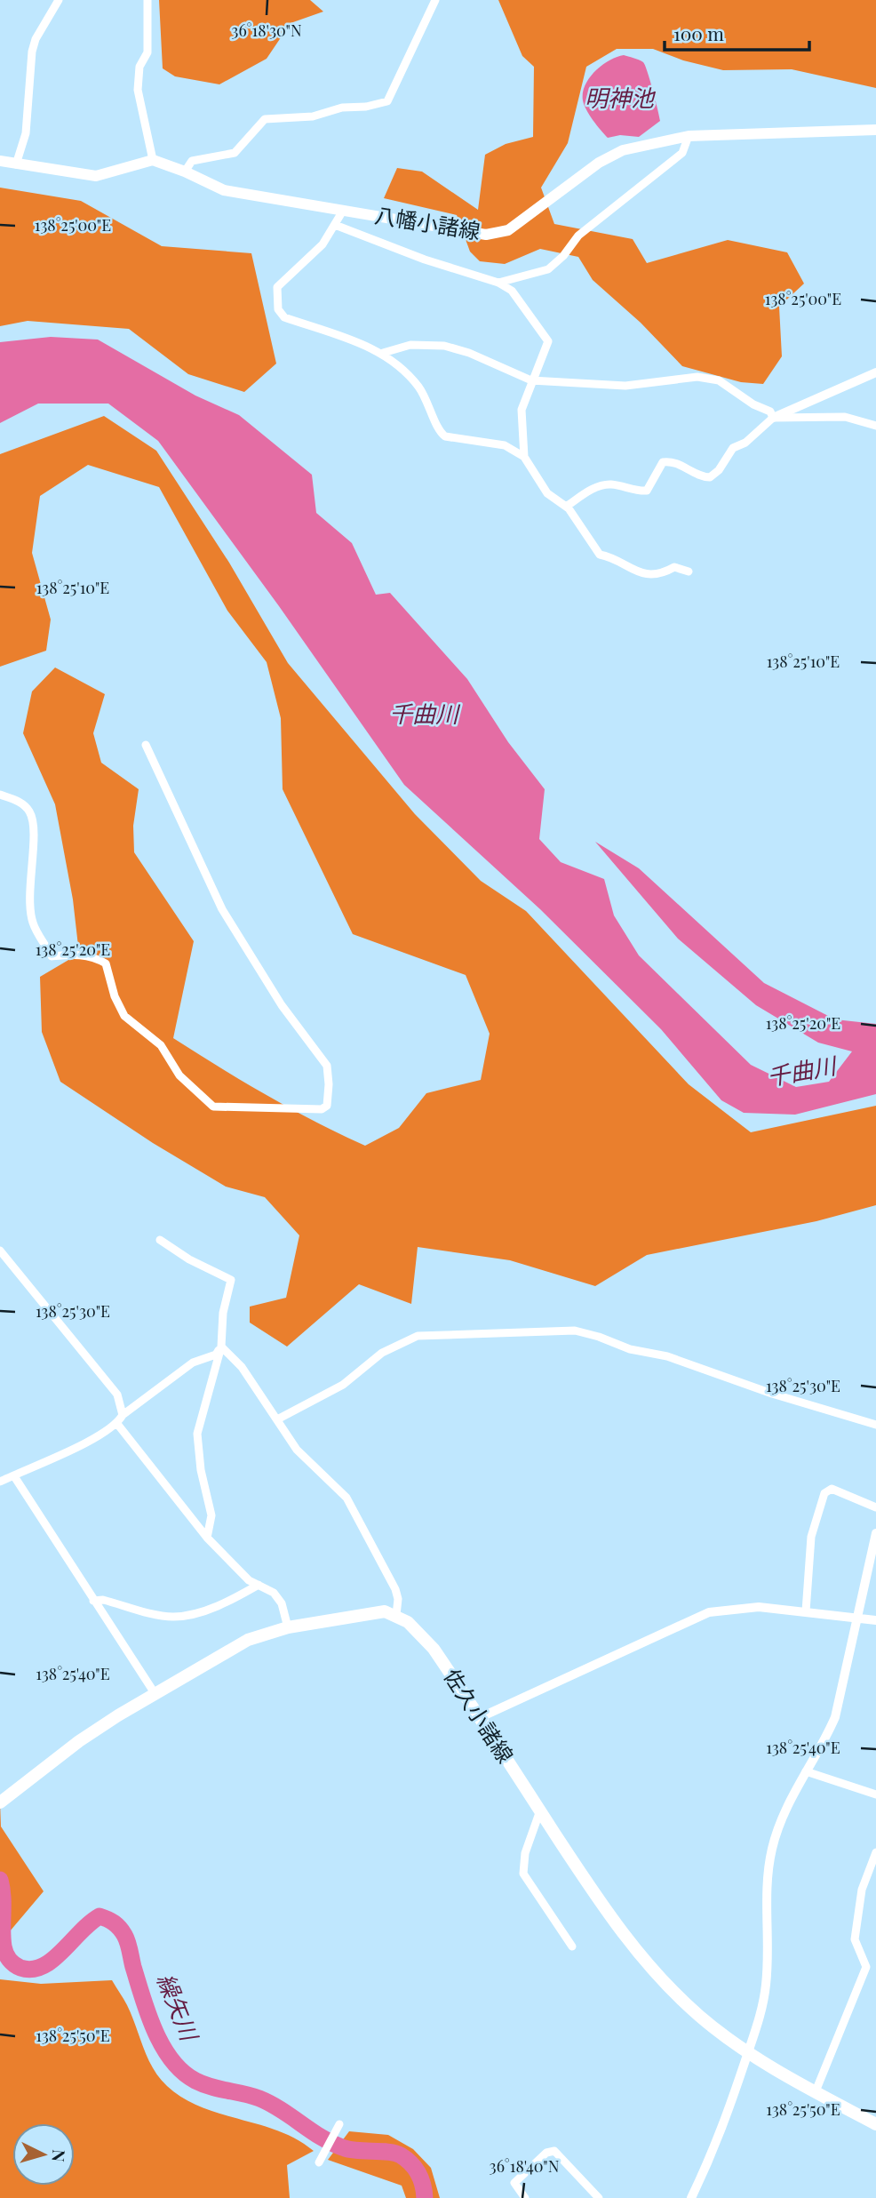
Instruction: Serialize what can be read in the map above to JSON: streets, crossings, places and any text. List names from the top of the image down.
{
  "streets": {
    "main road": ["八幡小諸線", "佐久小諸線"]
  },
  "water": ["明神池", "千曲川", "繰矢川"],
  "scale_bar": "100 m",
  "north": "right",
  "coordinates": [
    "36°18'30\"N",
    "138°25'00\"E",
    "138°25'10\"E",
    "138°25'20\"E",
    "138°25'30\"E",
    "138°25'40\"E",
    "138°25'50\"E",
    "36°18'40\"N"
  ]
}
